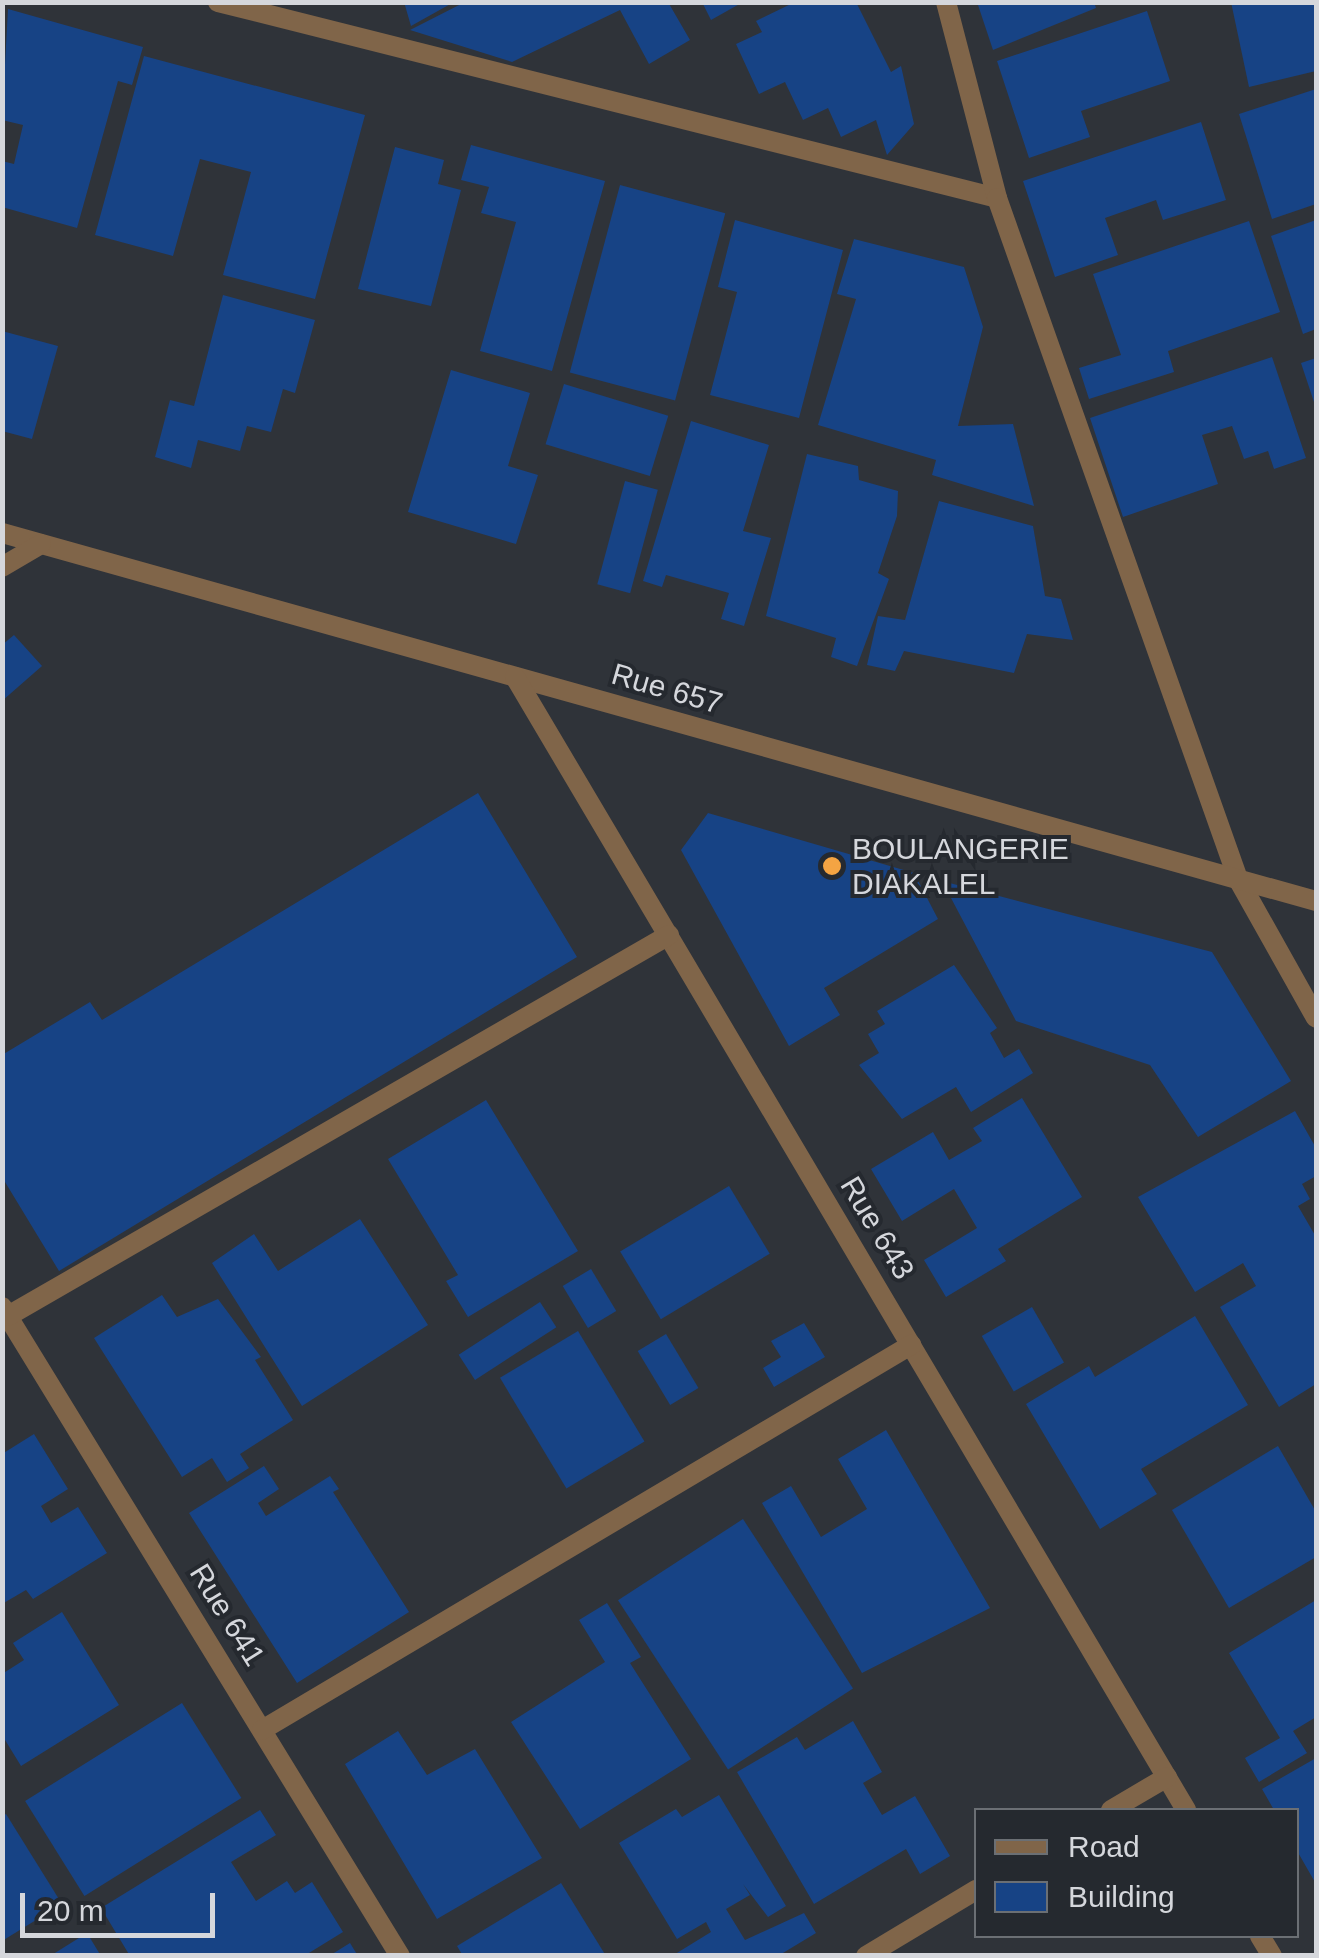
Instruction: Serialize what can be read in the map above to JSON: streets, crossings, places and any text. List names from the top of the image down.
{
  "streets": {
    "street": ["Rue 657", "Rue 643", "Rue 641"]
  },
  "crossings": [
    ["Rue 657", "Rue 643"]
  ],
  "places": ["BOULANGERIE DIAKALEL"],
  "legend": ["Road", "Building"],
  "scale_bar": "20 m"
}
